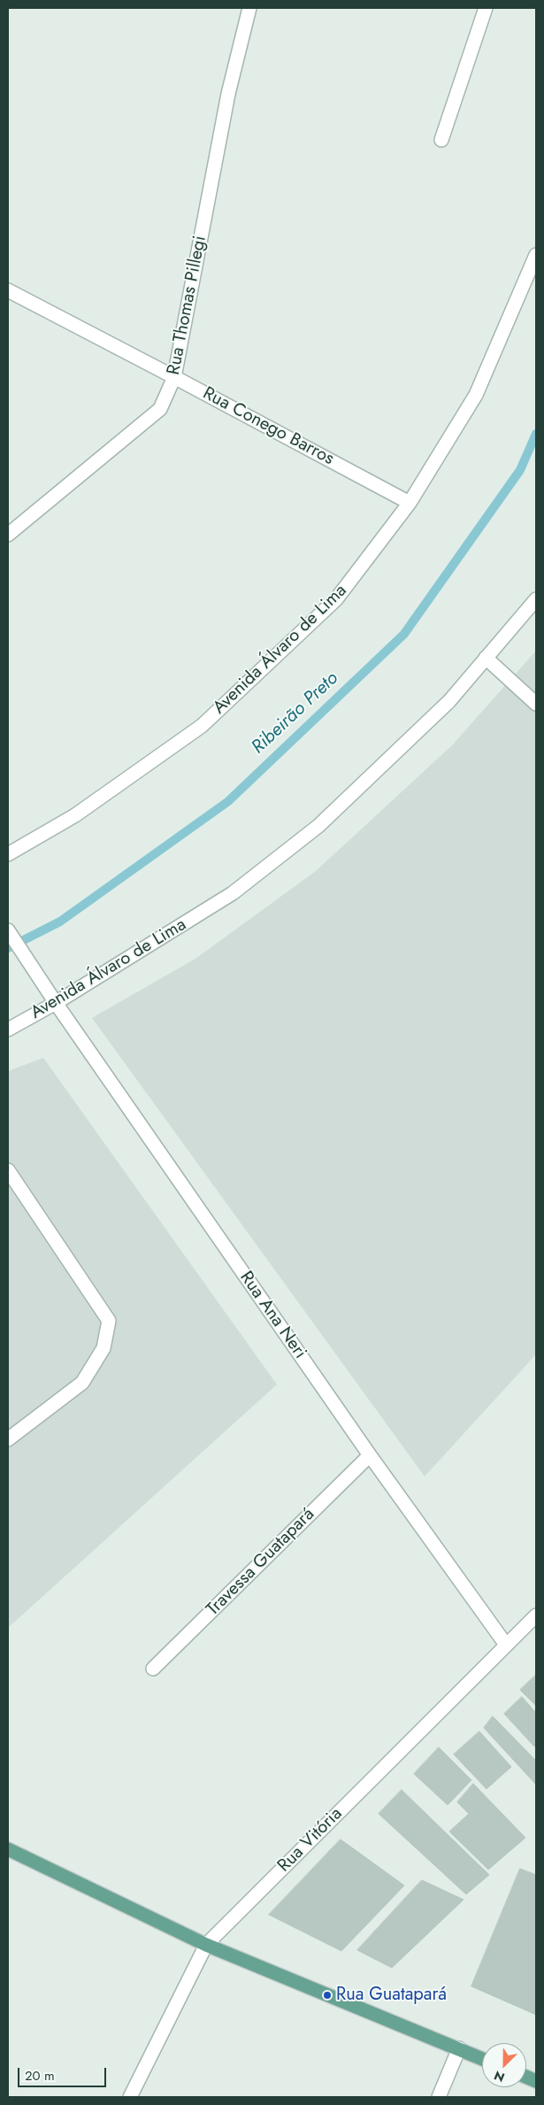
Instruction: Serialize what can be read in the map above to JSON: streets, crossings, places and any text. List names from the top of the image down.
{
  "streets": {
    "street": [
      "Rua Thomas Pillegi",
      "Rua Conego Barros",
      "Avenida Álvaro de Lima",
      "Rua Ana Neri",
      "Travessa Guatapará",
      "Rua Vitória"
    ]
  },
  "crossings": [
    ["Rua Thomas Pillegi", "Rua Conego Barros"],
    ["Rua Conego Barros", "Avenida Álvaro de Lima"],
    ["Avenida Álvaro de Lima", "Rua Ana Neri"],
    ["Rua Ana Neri", "Travessa Guatapará"],
    ["Rua Ana Neri", "Rua Vitória"]
  ],
  "water": ["Ribeirão Preto"],
  "places": ["Rua Guatapará"],
  "scale_bar": "20 m",
  "north": "bottom left"
}
